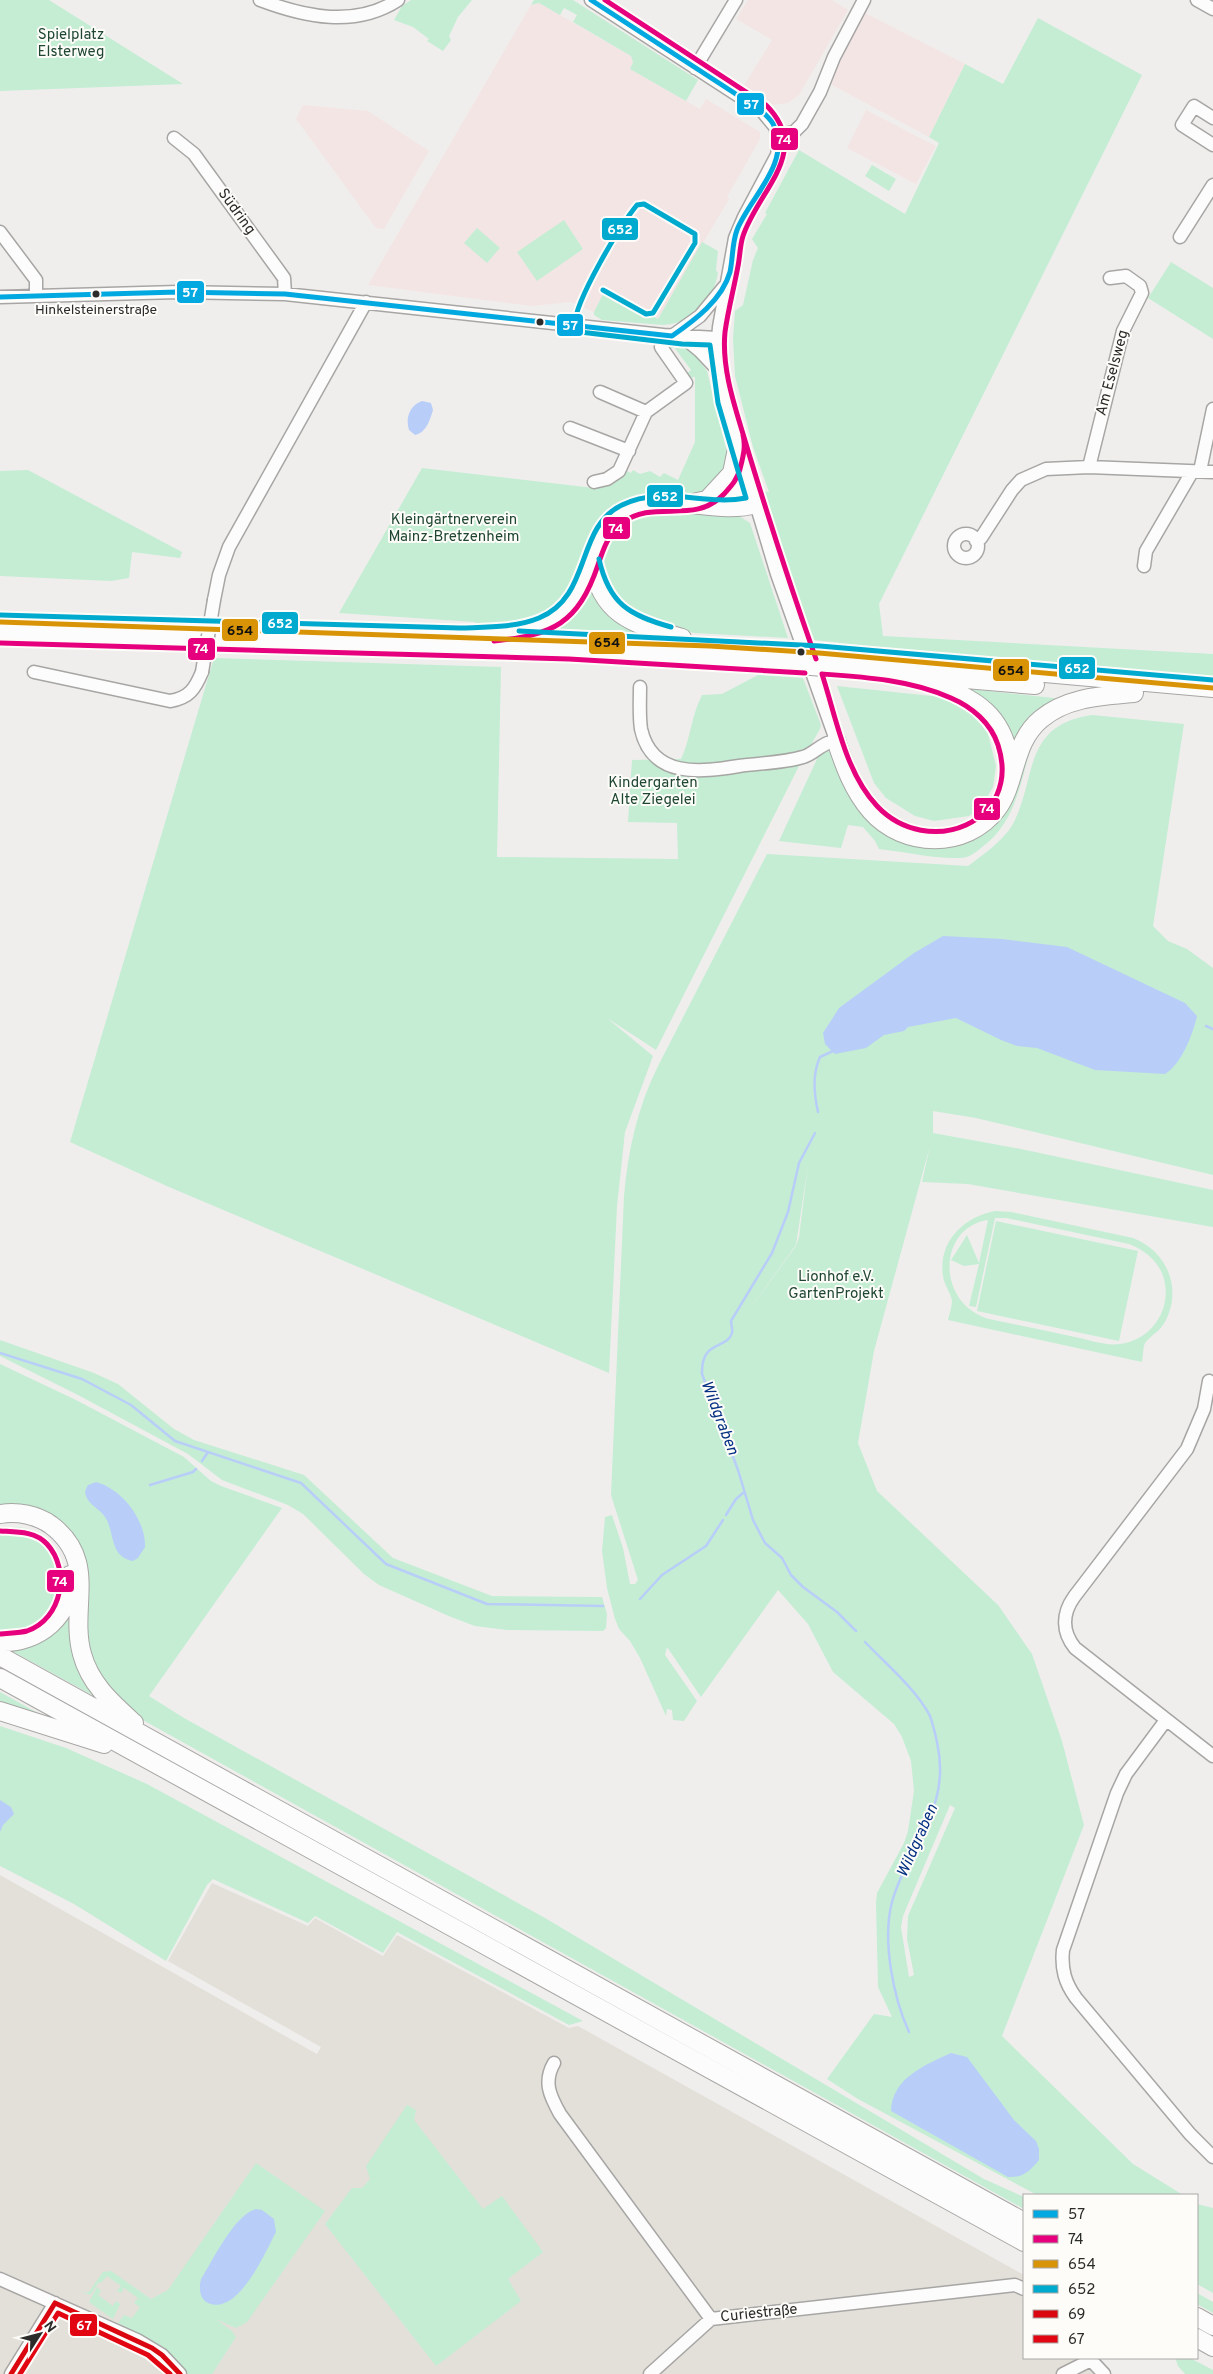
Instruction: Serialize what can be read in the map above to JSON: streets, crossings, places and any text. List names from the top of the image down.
{
  "streets": {
    "street": ["Südring", "Am Eselsweg", "Curiestraße"]
  },
  "water": ["Wildgraben"],
  "parks": [
    "Spielplatz Elsterweg",
    "Kleingärtnerverein Mainz-Bretzenheim",
    "Kindergarten Alte Ziegelei",
    "Lionhof e.V. GartenProjekt"
  ],
  "places": ["Hinkelsteinerstraße"],
  "lines": [
    "transit line 57",
    "transit line 74",
    "transit line 652",
    "transit line 654",
    "transit line 69",
    "transit line 67"
  ],
  "legend": [
    "57",
    "74",
    "654",
    "652",
    "69",
    "67"
  ],
  "north": "top right"
}
